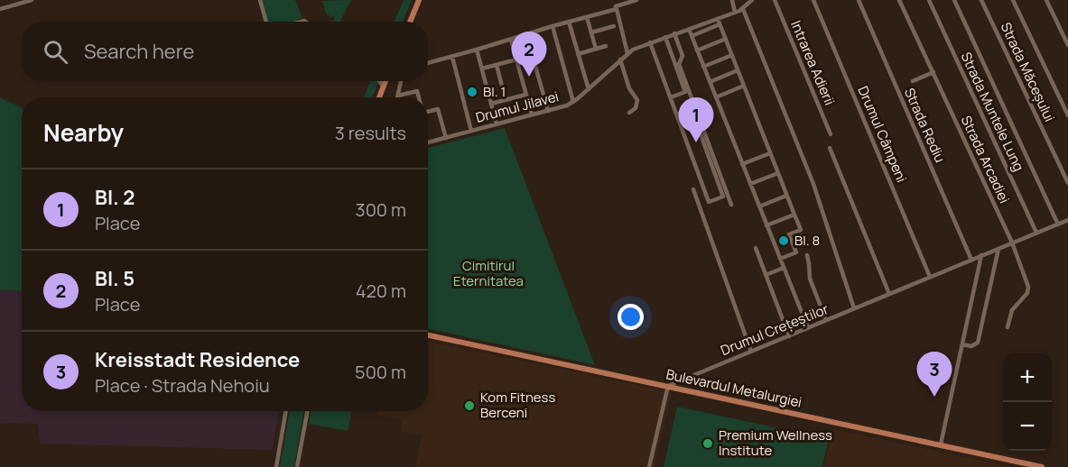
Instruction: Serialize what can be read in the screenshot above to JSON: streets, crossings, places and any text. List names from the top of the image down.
{
  "streets": {
    "main road": ["Bulevardul Metalurgiei"],
    "street": [
      "Intrarea Adierii",
      "Strada Măceșului",
      "Drumul Jilavei",
      "Strada Muntele Lung",
      "Strada Rediu",
      "Drumul Câmpeni",
      "Strada Arcadiei",
      "Drumul Crețeștilor"
    ]
  },
  "crossings": [
    ["Strada Muntele Lung", "Drumul Crețeștilor"],
    ["Strada Rediu", "Drumul Crețeștilor"],
    ["Drumul Câmpeni", "Drumul Crețeștilor"],
    ["Strada Arcadiei", "Drumul Crețeștilor"],
    ["Drumul Crețeștilor", "Bulevardul Metalurgiei"]
  ],
  "parks": ["Cimitirul Eternitatea"],
  "places": [
    "Bl. 1",
    "Bl. 8",
    "Kom Fitness Berceni",
    "Premium Wellness Institute"
  ],
  "page": {
    "search": "Search here",
    "pins": ["2", "1", "3"],
    "heading": ["Nearby", "3 results"],
    "list": [
      {
        "mark": "1",
        "name": "Bl. 2",
        "note": "Place",
        "value": "300 m"
      },
      {
        "mark": "2",
        "name": "Bl. 5",
        "note": "Place",
        "value": "420 m"
      },
      {
        "mark": "3",
        "name": "Kreisstadt Residence",
        "note": "Place · Strada Nehoiu",
        "value": "500 m"
      }
    ],
    "map_buttons": ["+", "−"]
  }
}
